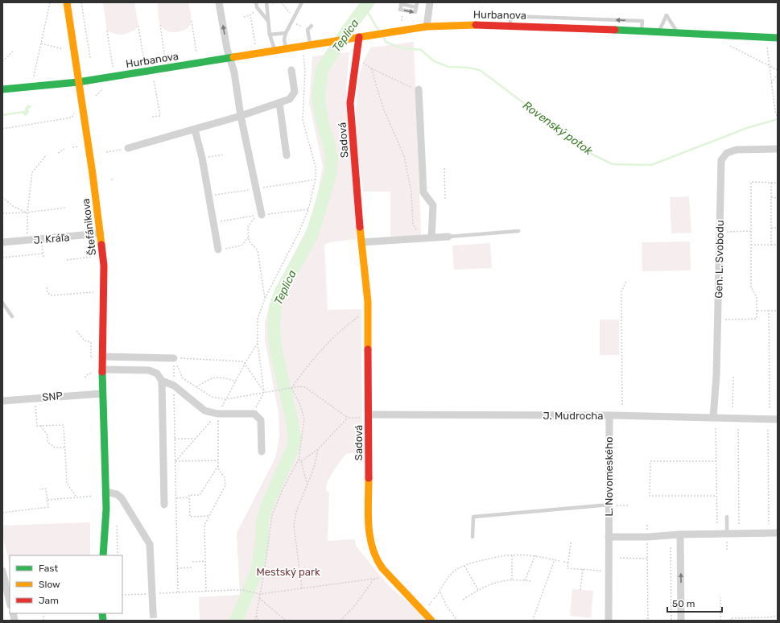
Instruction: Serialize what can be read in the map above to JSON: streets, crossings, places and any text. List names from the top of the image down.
{
  "streets": {
    "street": [
      "Hurbanova",
      "Sadová",
      "Štefánikova",
      "J. Kráľa",
      "Gen. L. Svobodu",
      "SNP",
      "J. Mudrocha",
      "L. Novomeského"
    ]
  },
  "crossings": [
    ["Hurbanova", "Sadová"],
    ["Hurbanova", "Štefánikova"],
    ["Sadová", "J. Mudrocha"],
    ["Štefánikova", "J. Kráľa"],
    ["Štefánikova", "SNP"],
    ["Gen. L. Svobodu", "J. Mudrocha"],
    ["J. Mudrocha", "L. Novomeského"]
  ],
  "water": ["Teplica", "Rovenský potok"],
  "parks": ["Mestský park"],
  "legend": ["Fast", "Slow", "Jam"],
  "scale_bar": "50 m"
}
